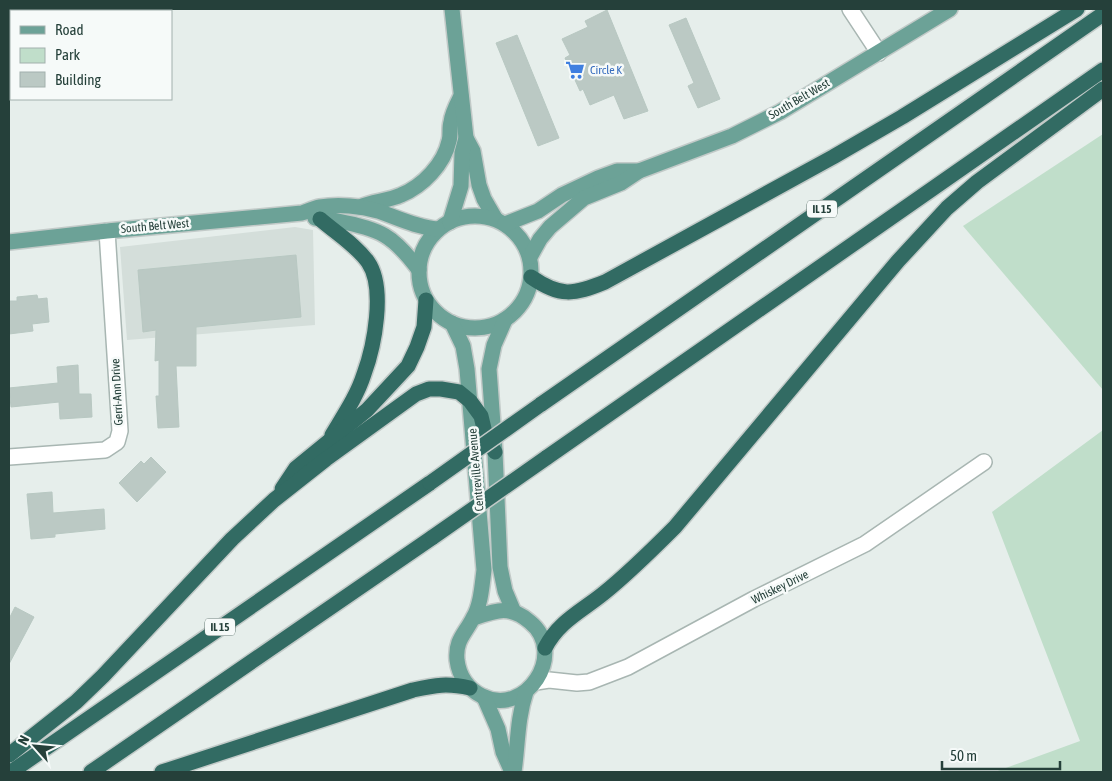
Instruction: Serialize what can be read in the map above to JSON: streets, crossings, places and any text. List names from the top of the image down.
{
  "streets": {
    "highway": ["IL 15"],
    "main road": ["South Belt West", "Centreville Avenue"],
    "street": ["Gerri-Ann Drive", "Whiskey Drive"]
  },
  "crossings": [
    ["South Belt West", "Gerri-Ann Drive"],
    ["South Belt West", "Centreville Avenue"],
    ["Centreville Avenue", "Whiskey Drive"]
  ],
  "places": {
    "supermarket": ["Circle K"]
  },
  "legend": ["Road", "Park", "Building"],
  "scale_bar": "50 m",
  "north": "top left"
}
